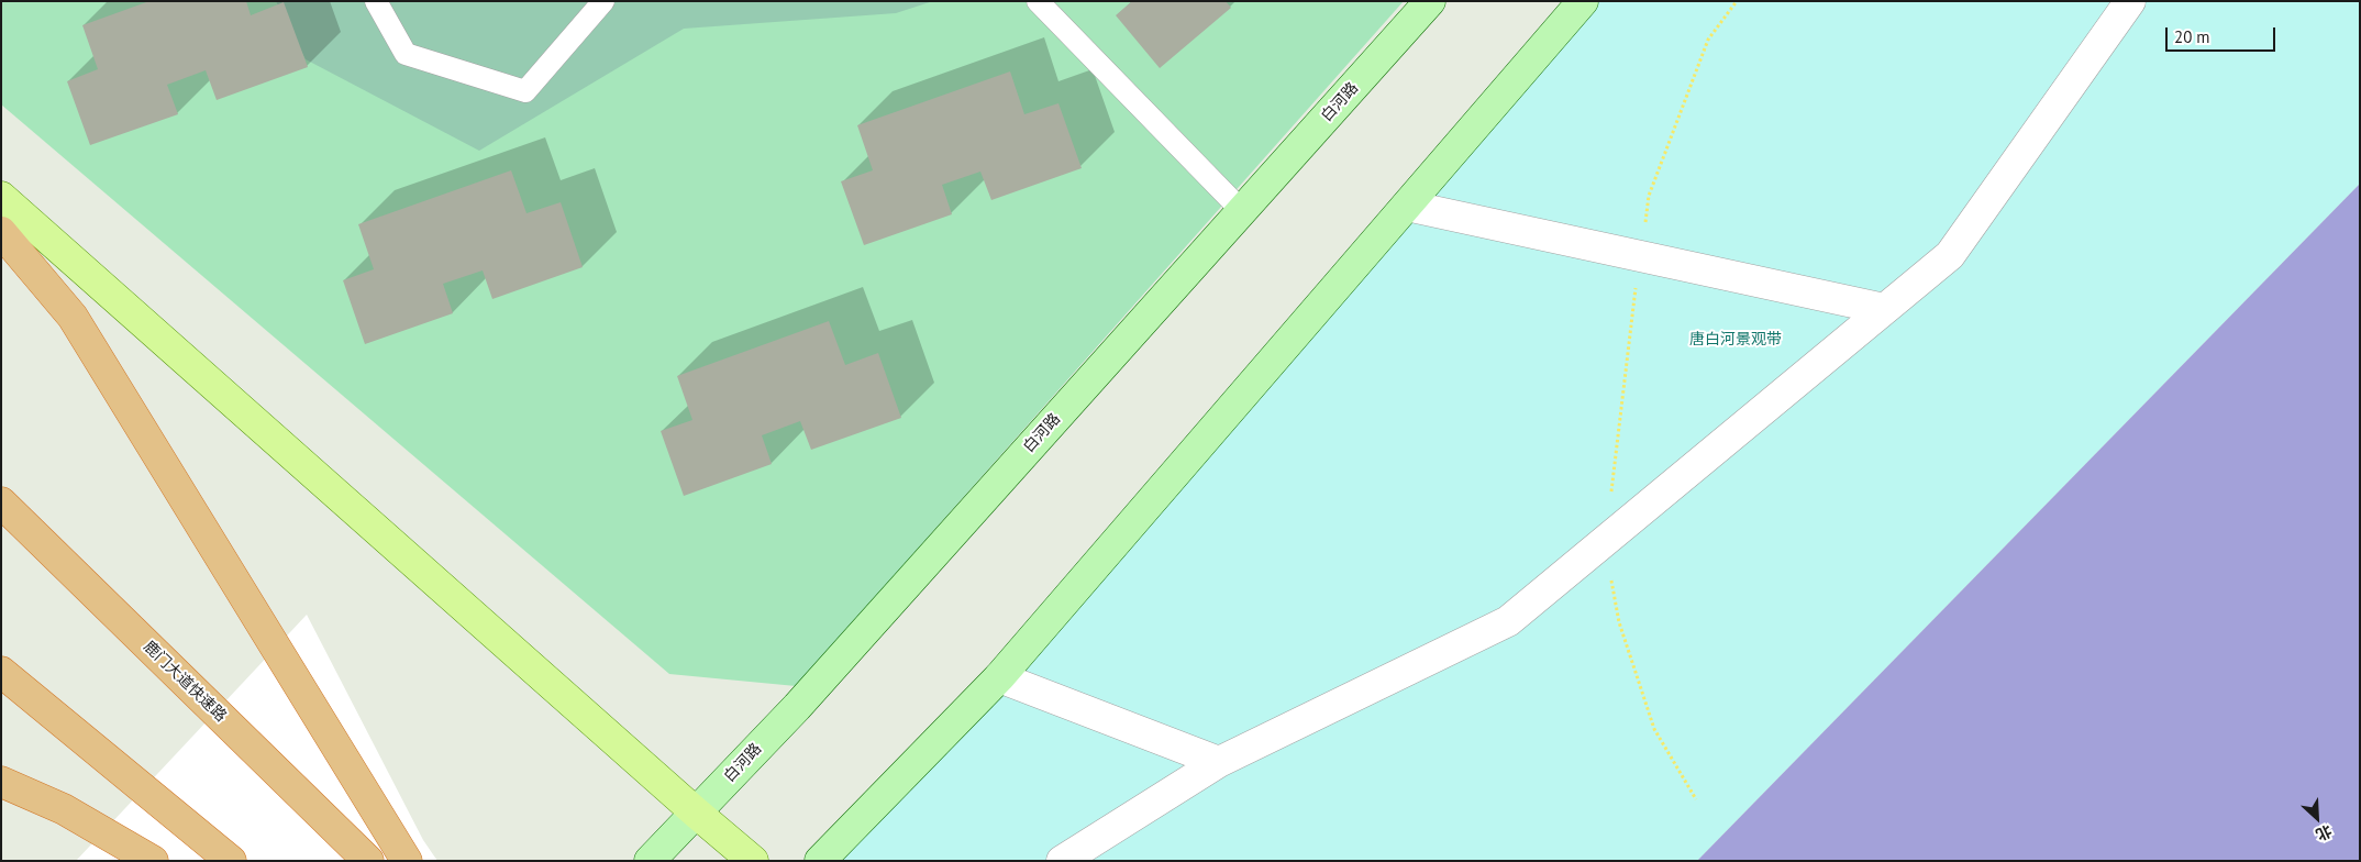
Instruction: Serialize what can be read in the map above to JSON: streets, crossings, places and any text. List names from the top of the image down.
{
  "streets": {
    "highway": ["鹿门大道快速路"],
    "street": ["白河路"]
  },
  "parks": ["唐白河景观带"],
  "scale_bar": "20 m",
  "north": "bottom right"
}
